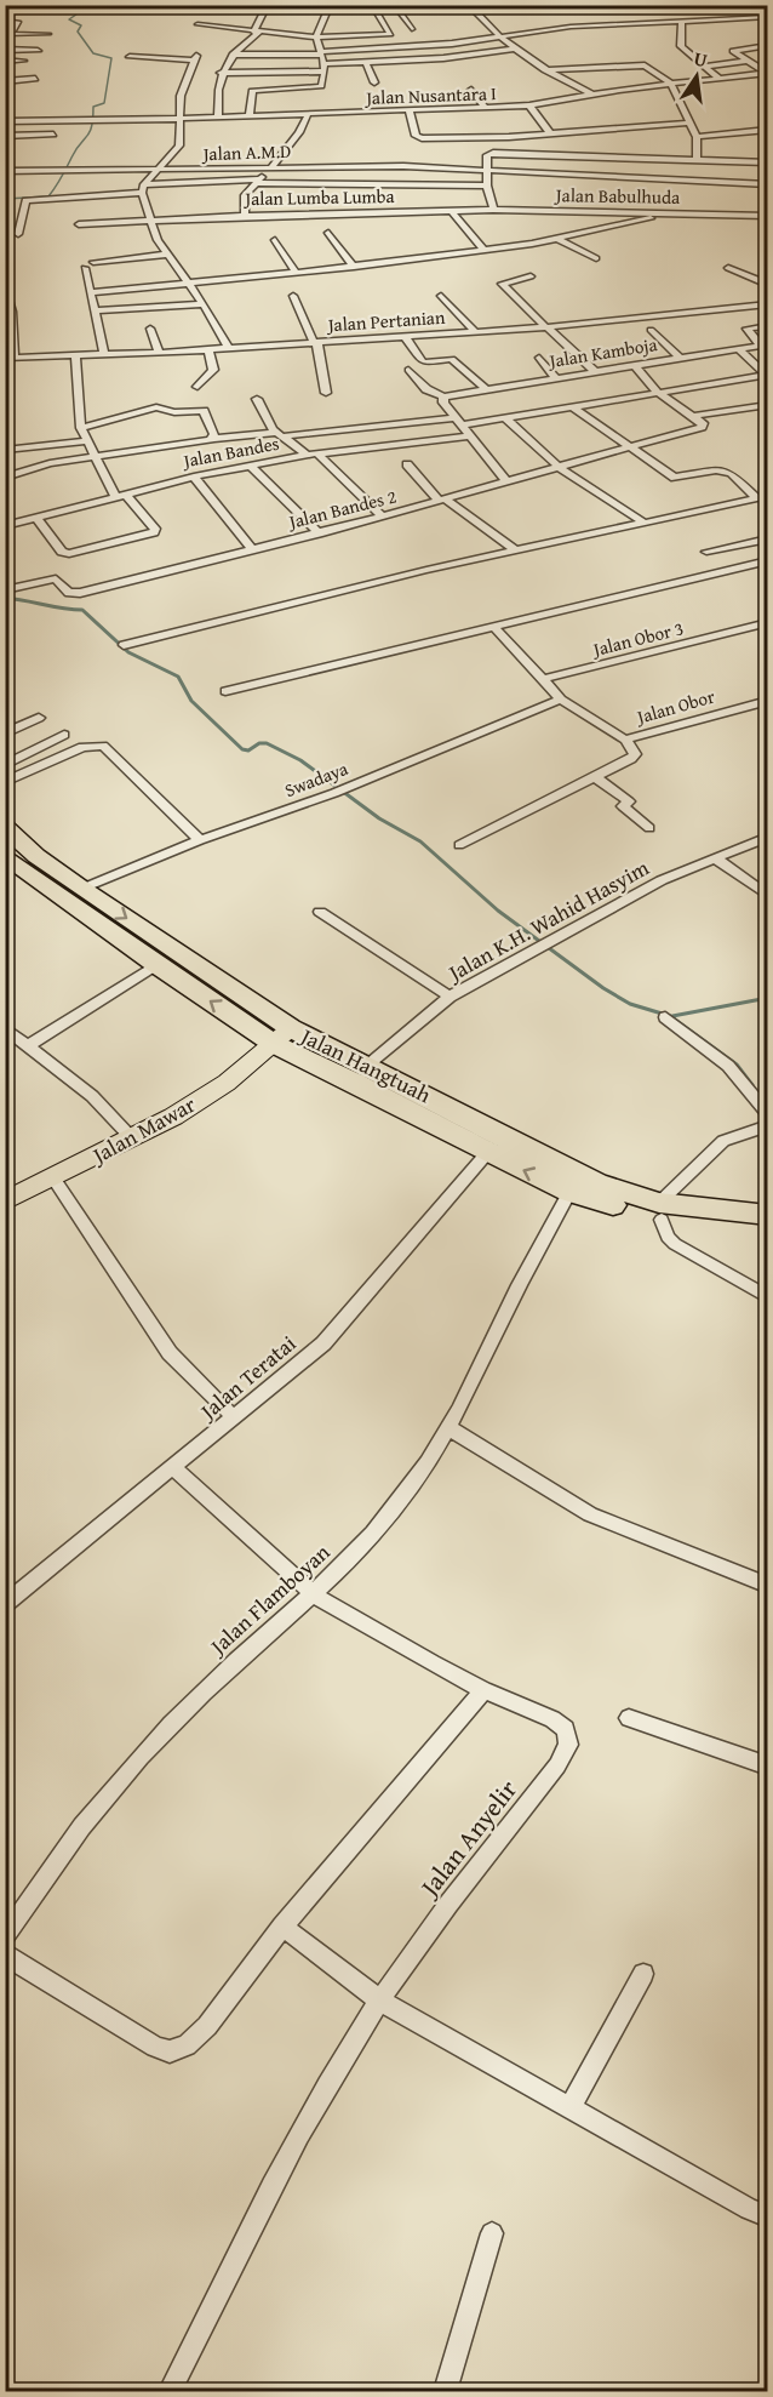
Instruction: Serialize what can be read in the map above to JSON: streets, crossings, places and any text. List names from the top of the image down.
{
  "streets": {
    "highway": ["Jalan Hangtuah"],
    "main road": ["Jalan Mawar"],
    "street": [
      "Jalan Nusantara I",
      "Jalan A.M.D",
      "Jalan Babulhuda",
      "Jalan Lumba Lumba",
      "Jalan Pertanian",
      "Jalan Kamboja",
      "Jalan Bandes",
      "Jalan Bandes 2",
      "Jalan Obor 3",
      "Jalan Obor",
      "Swadaya",
      "Jalan K.H. Wahid Hasyim",
      "Jalan Teratai",
      "Jalan Flamboyan",
      "Jalan Anyelir"
    ]
  },
  "crossings": [
    ["Jalan Babulhuda", "Jalan Lumba Lumba"],
    ["Jalan Obor", "Swadaya"],
    ["Swadaya", "Jalan Hangtuah"],
    ["Jalan K.H. Wahid Hasyim", "Jalan Hangtuah"],
    ["Jalan Hangtuah", "Jalan Mawar"],
    ["Jalan Hangtuah", "Jalan Teratai"],
    ["Jalan Hangtuah", "Jalan Flamboyan"],
    ["Jalan Teratai", "Jalan Anyelir"],
    ["Jalan Flamboyan", "Jalan Anyelir"]
  ],
  "north": "top"
}
